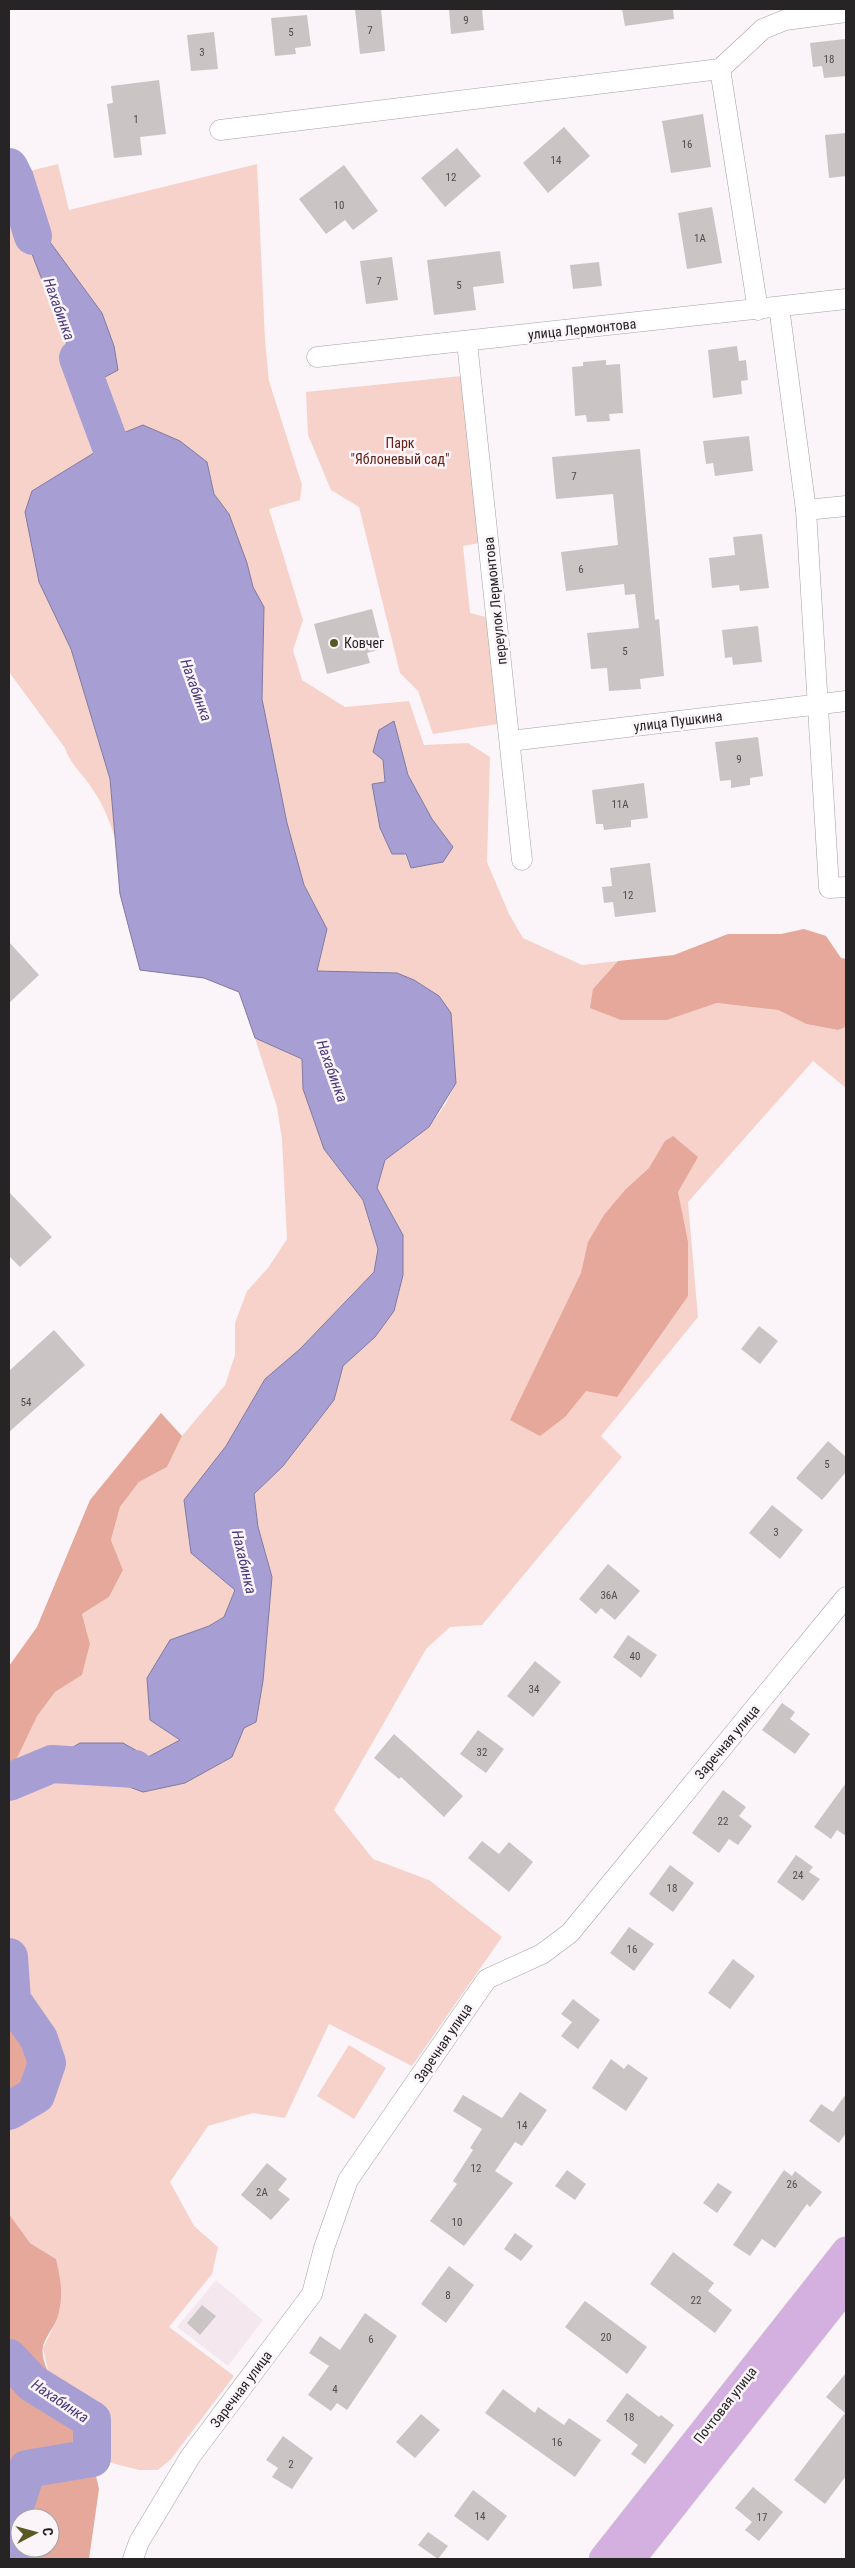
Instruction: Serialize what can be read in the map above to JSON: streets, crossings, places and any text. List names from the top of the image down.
{
  "streets": {
    "main road": ["Почтовая улица"],
    "street": [
      "улица Лермонтова",
      "переулок Лермонтова",
      "улица Пушкина",
      "Заречная улица"
    ]
  },
  "crossings": [
    ["улица Лермонтова", "переулок Лермонтова"],
    ["переулок Лермонтова", "улица Пушкина"]
  ],
  "water": ["Нахабинка"],
  "parks": ["Парк \"Яблоневый сад\""],
  "places": ["Ковчег"],
  "house_numbers": [
    "9",
    "7",
    "5",
    "3",
    "18",
    "1",
    "16",
    "14",
    "12",
    "10",
    "1А",
    "7",
    "5",
    "7",
    "6",
    "5",
    "9",
    "11А",
    "12",
    "54",
    "5",
    "3",
    "36А",
    "40",
    "34",
    "32",
    "22",
    "24",
    "18",
    "16",
    "14",
    "12",
    "26",
    "2А",
    "10",
    "8",
    "22",
    "20",
    "6",
    "4",
    "18",
    "16",
    "2",
    "14",
    "17"
  ],
  "north": "right"
}
